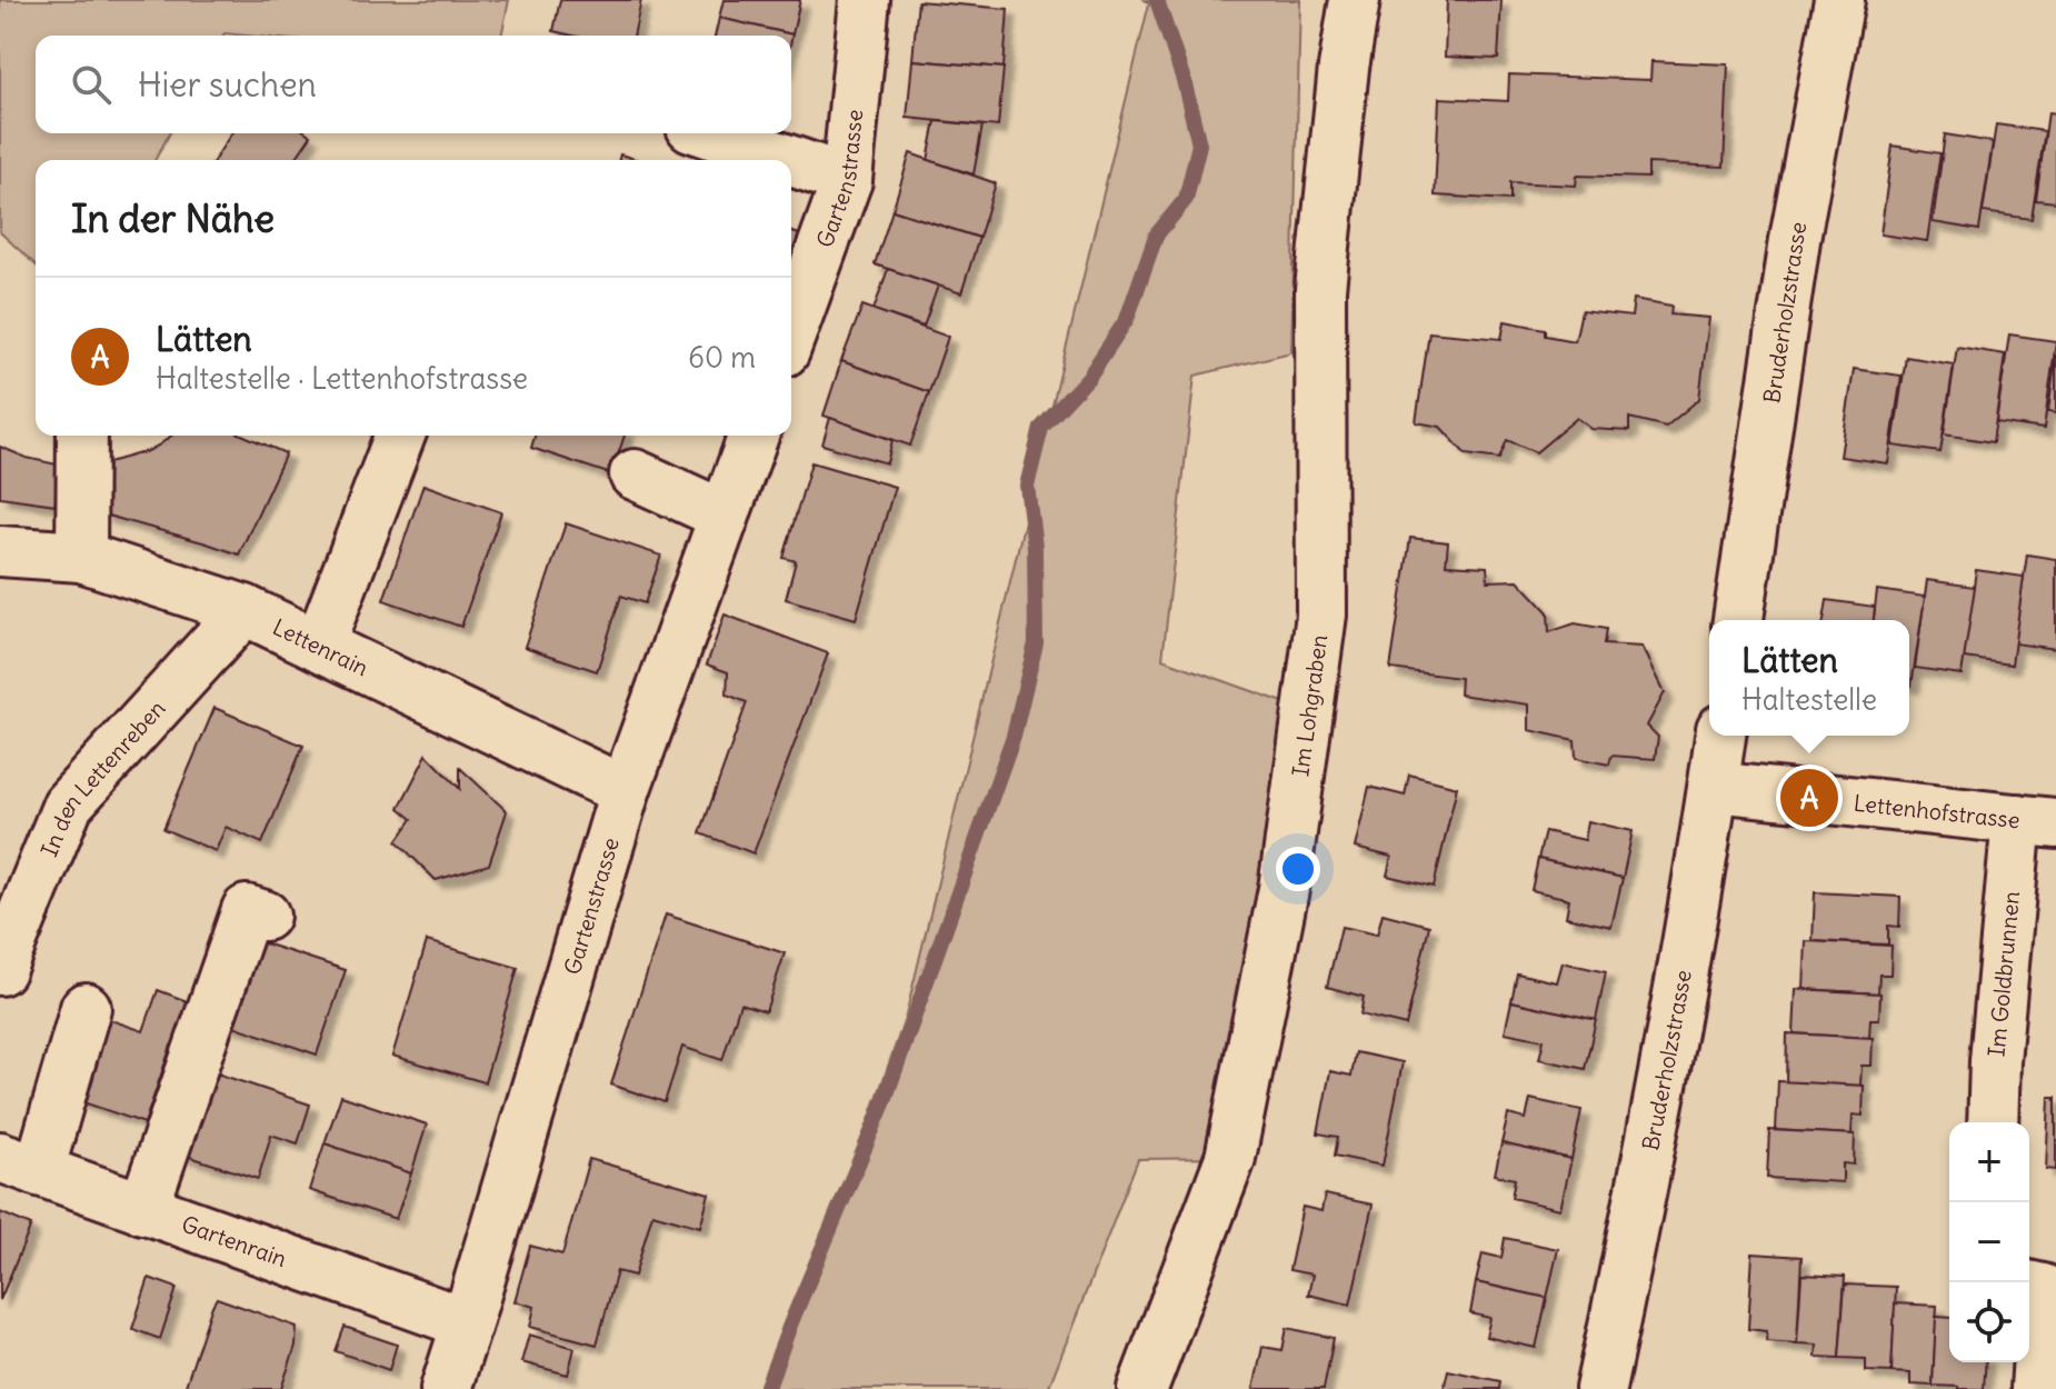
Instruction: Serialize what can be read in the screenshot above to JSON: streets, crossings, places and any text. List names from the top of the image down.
{
  "streets": {
    "street": [
      "Gartenstrasse",
      "Bruderholzstrasse",
      "Lettenrain",
      "Im Lohgraben",
      "In den Lettenreben",
      "Lettenhofstrasse",
      "Im Goldbrunnen",
      "Gartenrain"
    ]
  },
  "crossings": [
    ["Gartenstrasse", "Lettenrain"],
    ["Gartenstrasse", "Gartenrain"],
    ["Bruderholzstrasse", "Lettenhofstrasse"],
    ["Lettenrain", "In den Lettenreben"],
    ["Lettenhofstrasse", "Im Goldbrunnen"]
  ],
  "page": {
    "search": "Hier suchen",
    "heading": "In der Nähe",
    "list": [
      {
        "mark": "A",
        "name": "Lätten",
        "note": "Haltestelle · Lettenhofstrasse",
        "value": "60 m"
      }
    ],
    "popup": ["Lätten", "Haltestelle"],
    "pins": "A",
    "map_buttons": ["+", "−"]
  }
}
